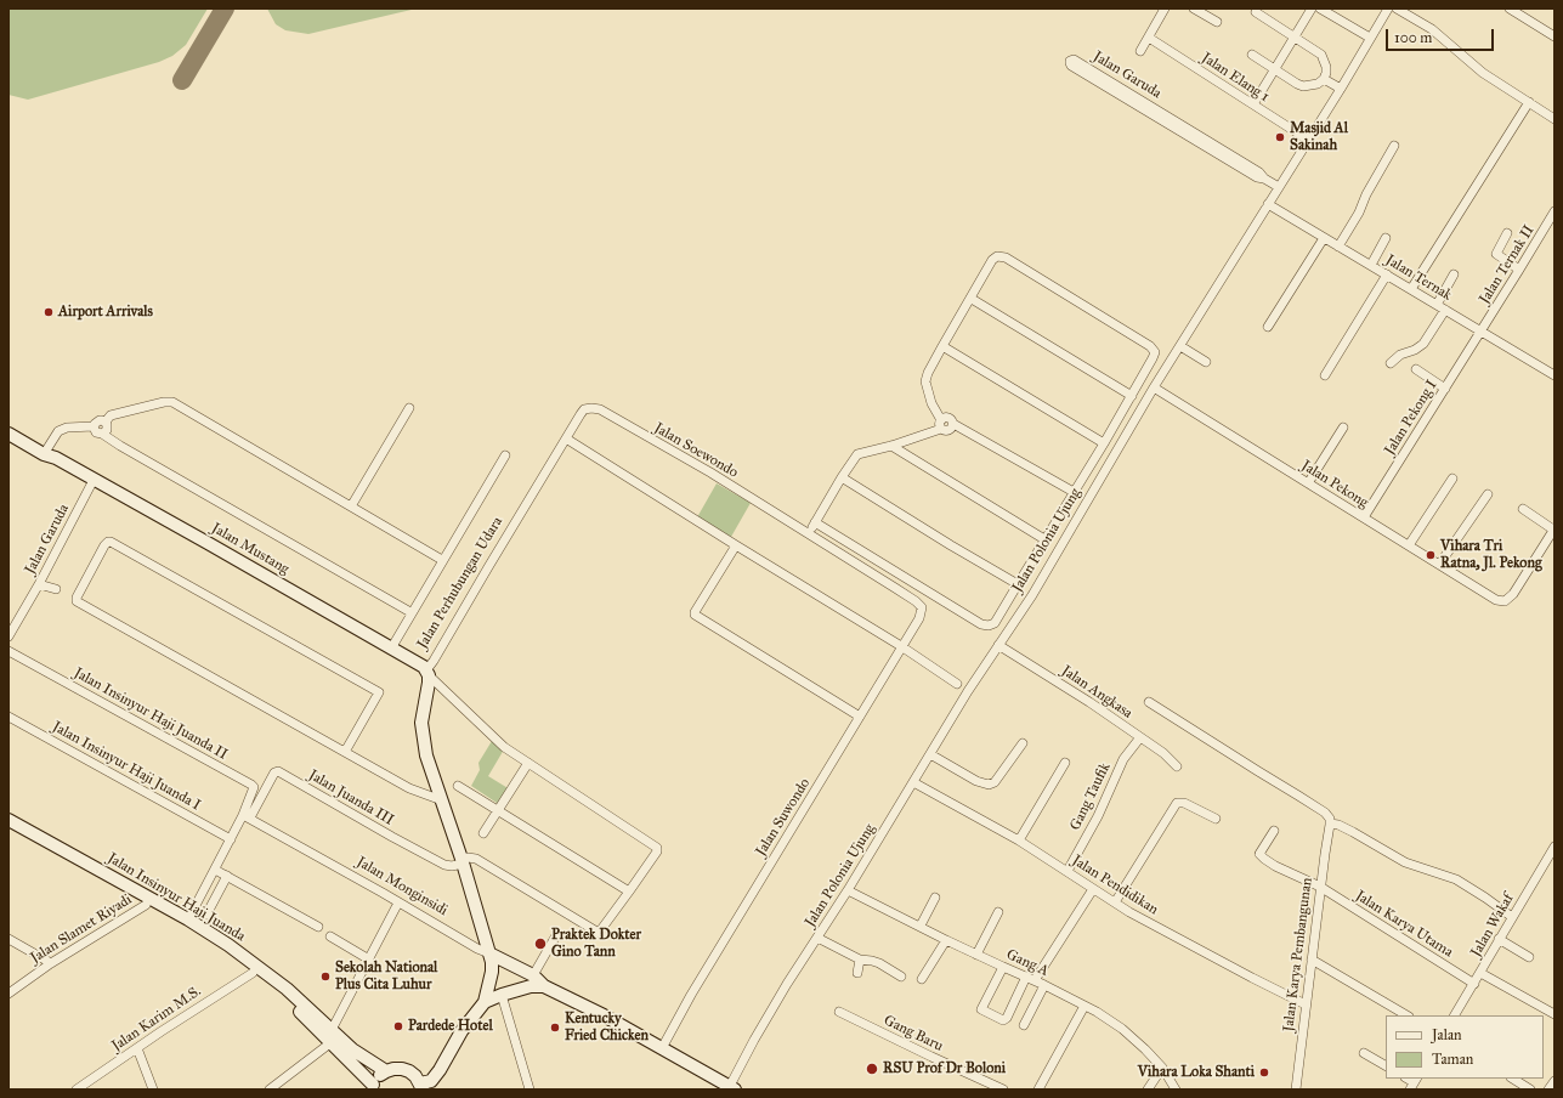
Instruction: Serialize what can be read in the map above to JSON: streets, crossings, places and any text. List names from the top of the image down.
{
  "streets": {
    "main road": [
      "Jalan Mustang",
      "Jalan Perhubungan Udara",
      "Jalan Monginsidi",
      "Jalan Insinyur Haji Juanda"
    ],
    "street": [
      "Jalan Garuda",
      "Jalan Elang 1",
      "Jalan Ternak II",
      "Jalan Ternak",
      "Jalan Pekong I",
      "Jalan Soewondo",
      "Jalan Pekong",
      "Jalan Polonia Ujung",
      "Jalan Angkasa",
      "Jalan Insinyur Haji Juanda II",
      "Jalan Insinyur Haji Juanda I",
      "Gang Taufik",
      "Jalan Juanda III",
      "Jalan Suwondo",
      "Jalan Pendidikan",
      "Jalan Karya Utama",
      "Jalan Wakaf",
      "Jalan Slamet Riyadi",
      "Jalan Karya Pembangunan",
      "Gang A",
      "Jalan Karim M.S.",
      "Gang Baru"
    ]
  },
  "crossings": [
    ["Jalan Garuda", "Jalan Polonia Ujung"],
    ["Jalan Garuda", "Jalan Mustang"],
    ["Jalan Elang 1", "Jalan Polonia Ujung"],
    ["Jalan Ternak II", "Jalan Ternak"],
    ["Jalan Ternak II", "Jalan Pekong I"],
    ["Jalan Ternak", "Jalan Pekong I"],
    ["Jalan Ternak", "Jalan Polonia Ujung"],
    ["Jalan Pekong I", "Jalan Pekong"],
    ["Jalan Soewondo", "Jalan Perhubungan Udara"],
    ["Jalan Soewondo", "Jalan Suwondo"],
    ["Jalan Pekong", "Jalan Polonia Ujung"],
    ["Jalan Polonia Ujung", "Jalan Angkasa"],
    ["Jalan Polonia Ujung", "Jalan Pendidikan"],
    ["Jalan Polonia Ujung", "Jalan Monginsidi"],
    ["Jalan Polonia Ujung", "Gang A"],
    ["Jalan Mustang", "Jalan Perhubungan Udara"],
    ["Jalan Perhubungan Udara", "Jalan Juanda III"],
    ["Jalan Perhubungan Udara", "Jalan Monginsidi"],
    ["Jalan Angkasa", "Gang Taufik"],
    ["Jalan Insinyur Haji Juanda II", "Jalan Juanda III"],
    ["Jalan Insinyur Haji Juanda II", "Jalan Monginsidi"],
    ["Gang Taufik", "Jalan Pendidikan"],
    ["Jalan Juanda III", "Jalan Monginsidi"],
    ["Jalan Suwondo", "Jalan Monginsidi"],
    ["Jalan Pendidikan", "Jalan Karya Pembangunan"],
    ["Jalan Insinyur Haji Juanda", "Jalan Slamet Riyadi"],
    ["Jalan Insinyur Haji Juanda", "Jalan Karim M.S."],
    ["Jalan Karya Utama", "Jalan Wakaf"],
    ["Jalan Karya Utama", "Jalan Karya Pembangunan"]
  ],
  "places": [
    "Masjid Al Sakinah",
    "Airport Arrivals",
    "Vihara Tri Ratna, Jl. Pekong",
    "Praktek Dokter Gino Tann",
    "Sekolah National Plus Cita Luhur",
    "Pardede Hotel",
    "Kentucky Fried Chicken",
    "RSU Prof Dr Boloni",
    "Vihara Loka Shanti"
  ],
  "legend": ["Jalan", "Taman"],
  "scale_bar": "100 m"
}
